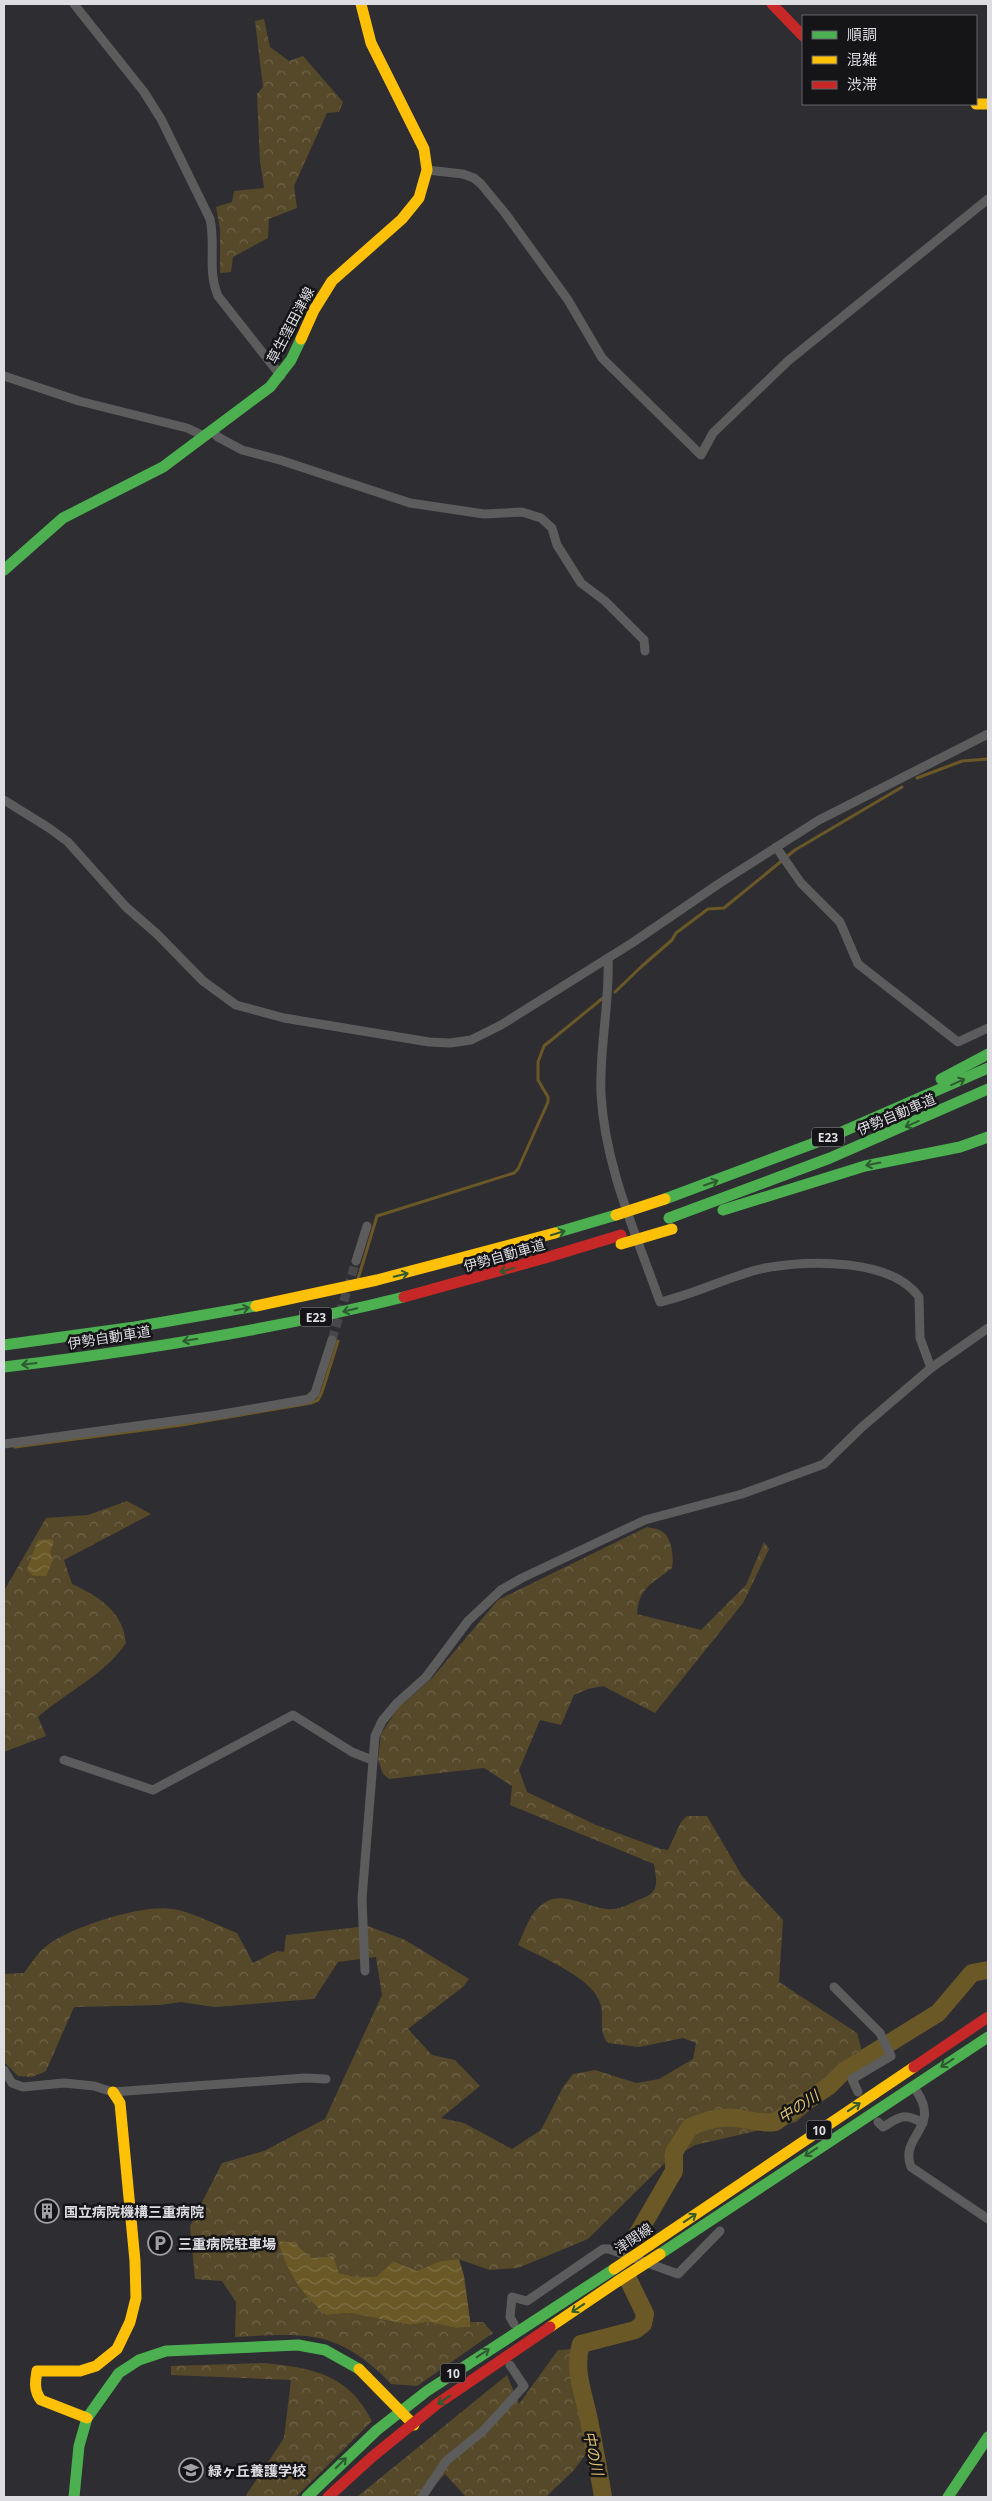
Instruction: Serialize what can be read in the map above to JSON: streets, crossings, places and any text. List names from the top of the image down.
{
  "streets": {
    "main road": [
      "草生窪田津線",
      "伊勢自動車道",
      "E23",
      "10",
      "津関線"
    ]
  },
  "water": ["中の川"],
  "places": {
    "building": ["国立病院機構三重病院"],
    "parking": ["三重病院駐車場"],
    "school or university": ["緑ヶ丘養護学校"]
  },
  "legend": ["順調", "混雑", "渋滞"]
}
